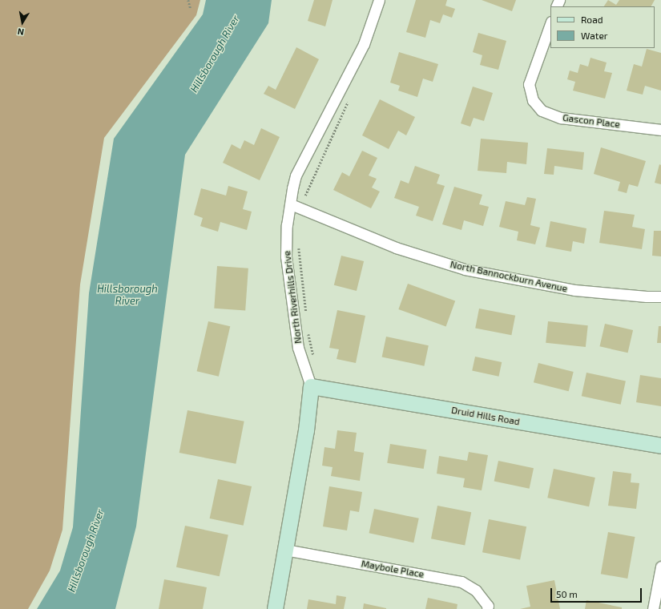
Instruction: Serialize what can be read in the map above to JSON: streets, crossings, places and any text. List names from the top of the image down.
{
  "streets": {
    "street": [
      "Gascon Place",
      "North Bannockburn Avenue",
      "North Riverhills Drive",
      "Druid Hills Road",
      "Maybole Place"
    ]
  },
  "crossings": [
    ["North Bannockburn Avenue", "North Riverhills Drive"],
    ["North Riverhills Drive", "Druid Hills Road"],
    ["North Riverhills Drive", "Maybole Place"]
  ],
  "water": ["Hillsborough River"],
  "legend": ["Road", "Water"],
  "scale_bar": "50 m",
  "north": "bottom"
}
